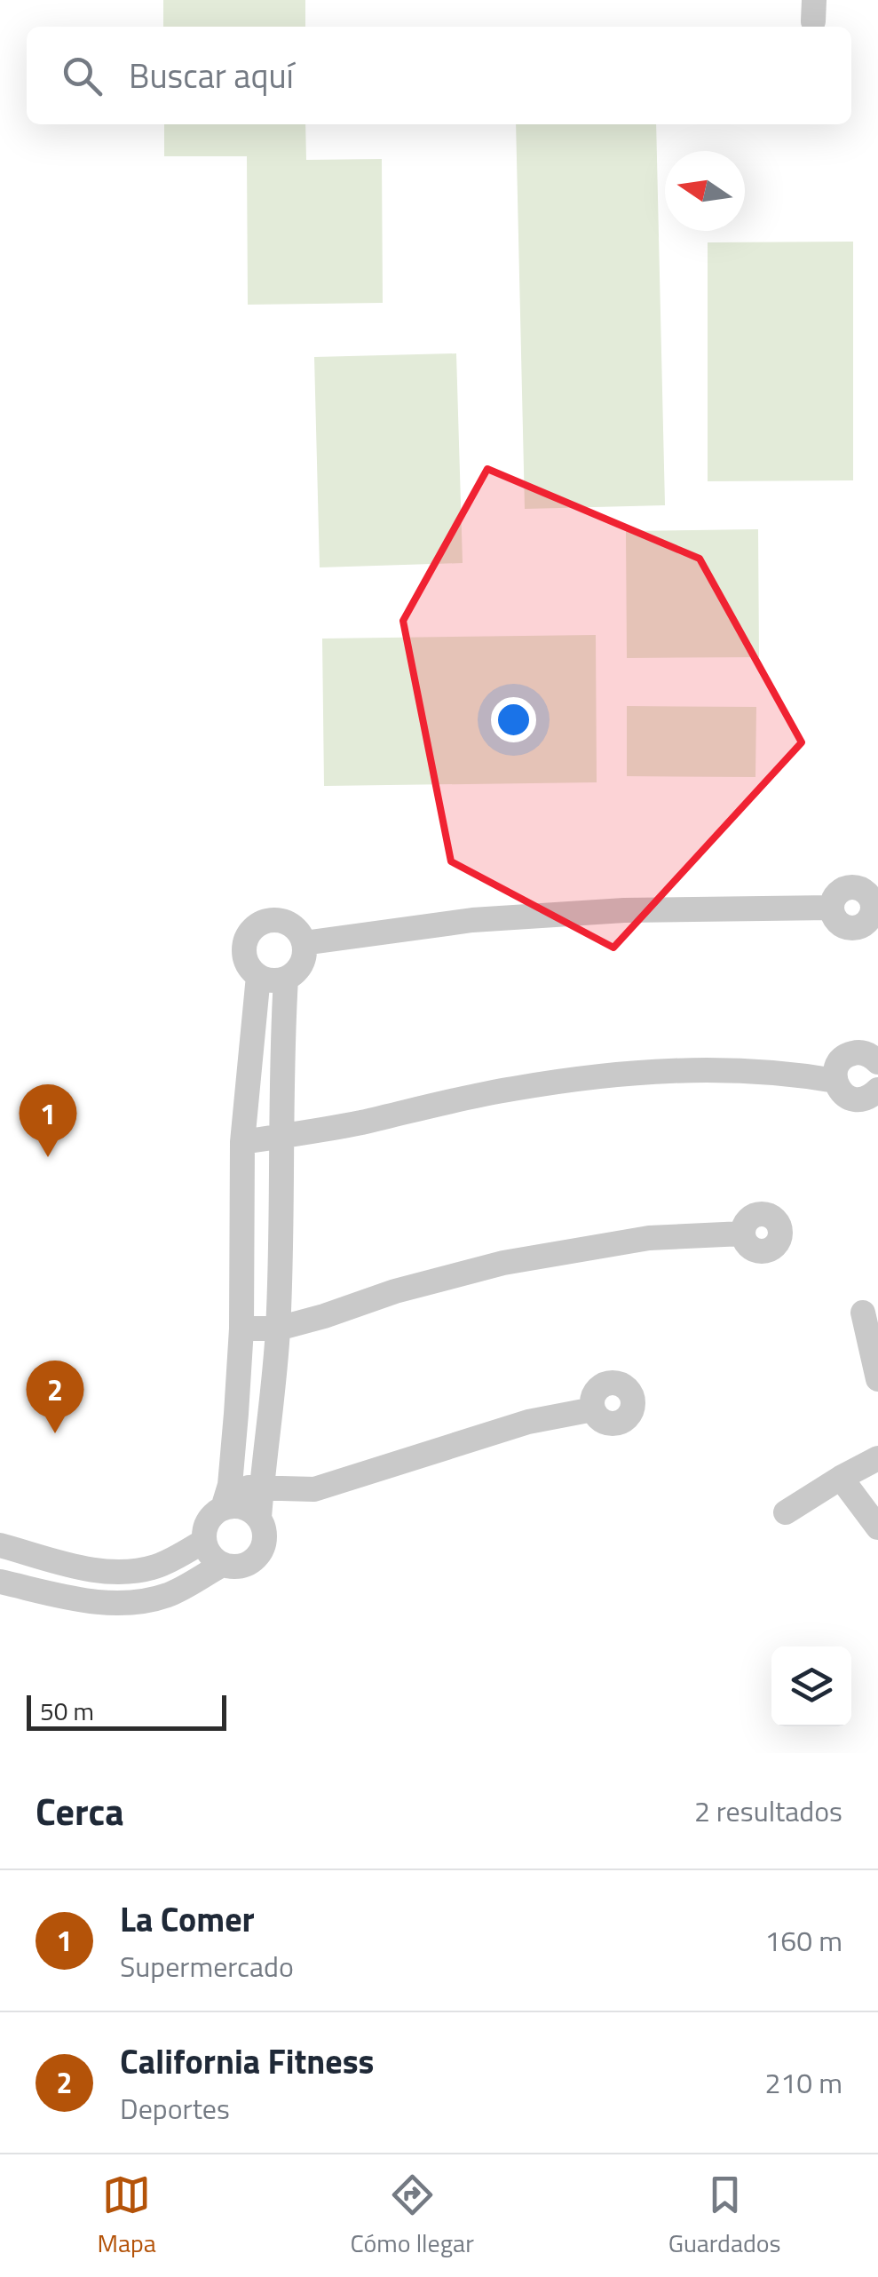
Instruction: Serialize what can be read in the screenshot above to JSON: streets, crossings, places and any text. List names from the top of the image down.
{
  "scale_bar": "50 m",
  "north": "left",
  "page": {
    "search": "Buscar aquí",
    "pins": ["1", "2"],
    "scale": "50 m",
    "heading": ["Cerca", "2 resultados"],
    "list": [
      {
        "mark": "1",
        "name": "La Comer",
        "note": "Supermercado",
        "value": "160 m"
      },
      {
        "mark": "2",
        "name": "California Fitness",
        "note": "Deportes",
        "value": "210 m"
      }
    ],
    "nav": ["Mapa", "Cómo llegar", "Guardados"]
  }
}
